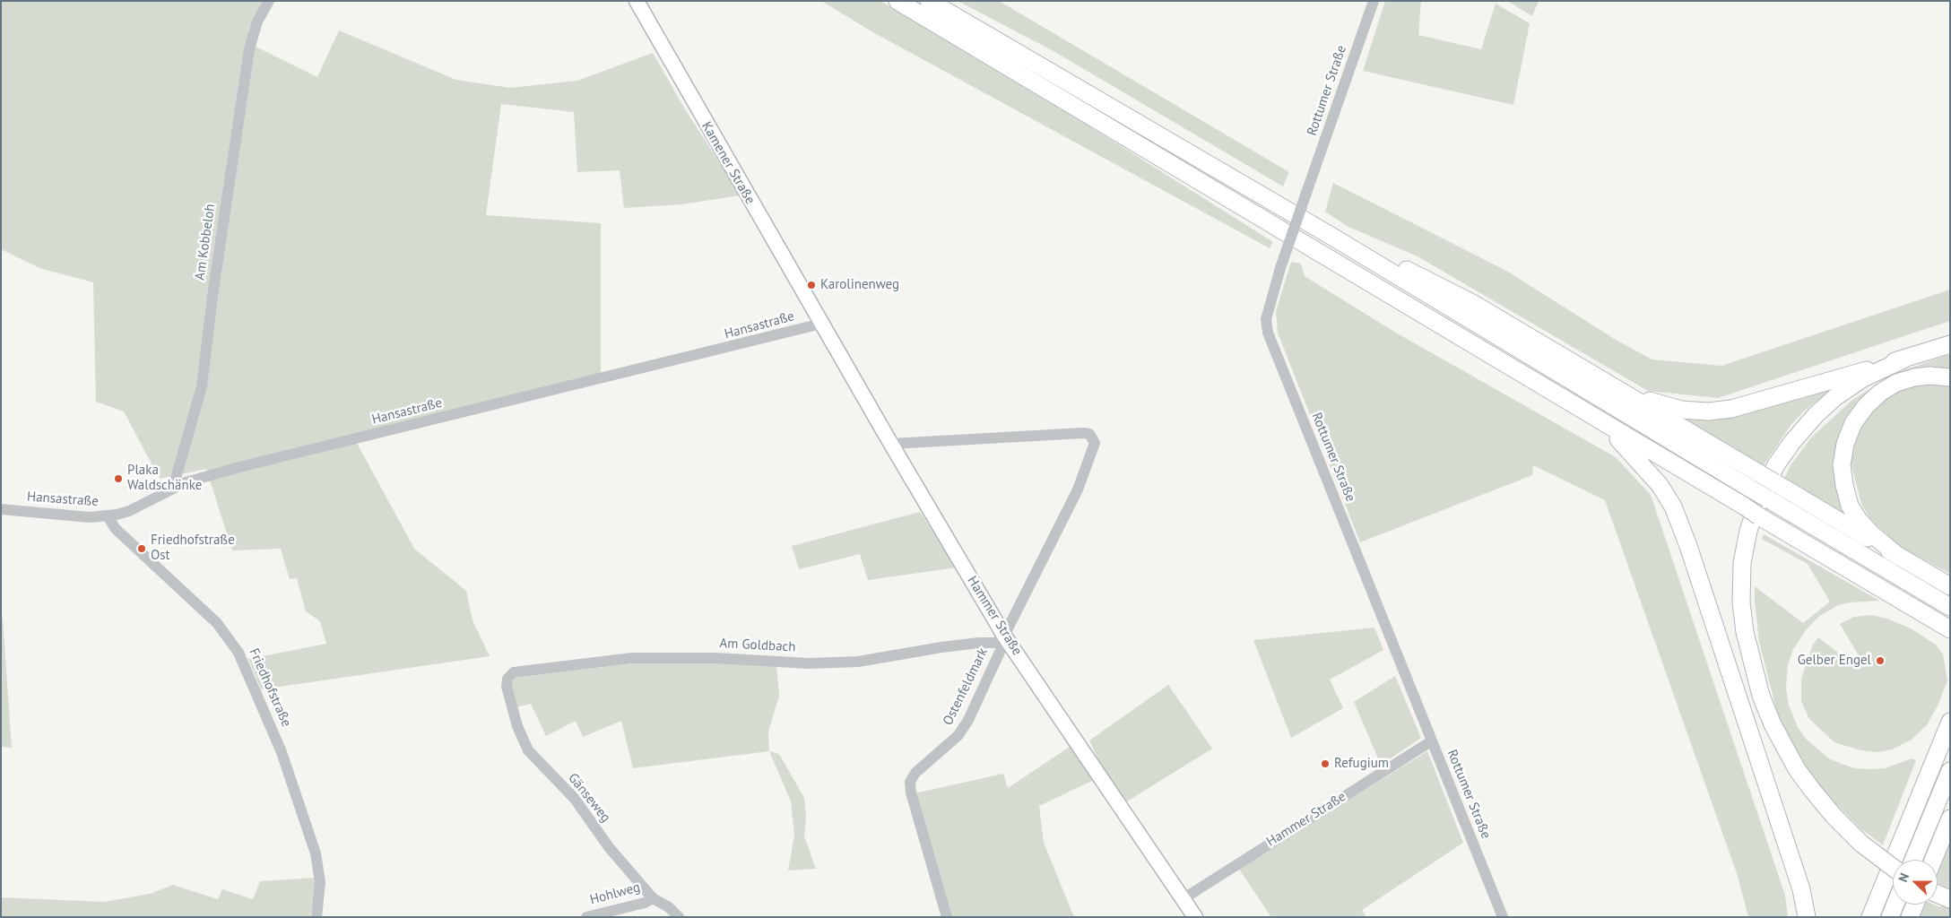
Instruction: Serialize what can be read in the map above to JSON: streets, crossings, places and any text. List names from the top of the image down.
{
  "streets": {
    "main road": ["Kamener Straße", "Hammer Straße"],
    "street": [
      "Rottumer Straße",
      "Am Kobbeloh",
      "Hansastraße",
      "Am Goldbach",
      "Ostenfeldmark",
      "Friedhofstraße",
      "Gänseweg",
      "Hohlweg"
    ]
  },
  "crossings": [
    ["Rottumer Straße", "Hammer Straße"],
    ["Kamener Straße", "Hansastraße"],
    ["Kamener Straße", "Hammer Straße"],
    ["Am Kobbeloh", "Hansastraße"],
    ["Hansastraße", "Hammer Straße"],
    ["Hansastraße", "Friedhofstraße"],
    ["Hammer Straße", "Am Goldbach"],
    ["Hammer Straße", "Ostenfeldmark"],
    ["Am Goldbach", "Ostenfeldmark"],
    ["Am Goldbach", "Gänseweg"],
    ["Gänseweg", "Hohlweg"]
  ],
  "places": [
    "Karolinenweg",
    "Plaka Waldschänke",
    "Friedhofstraße Ost",
    "Gelber Engel",
    "Refugium"
  ],
  "north": "left"
}
